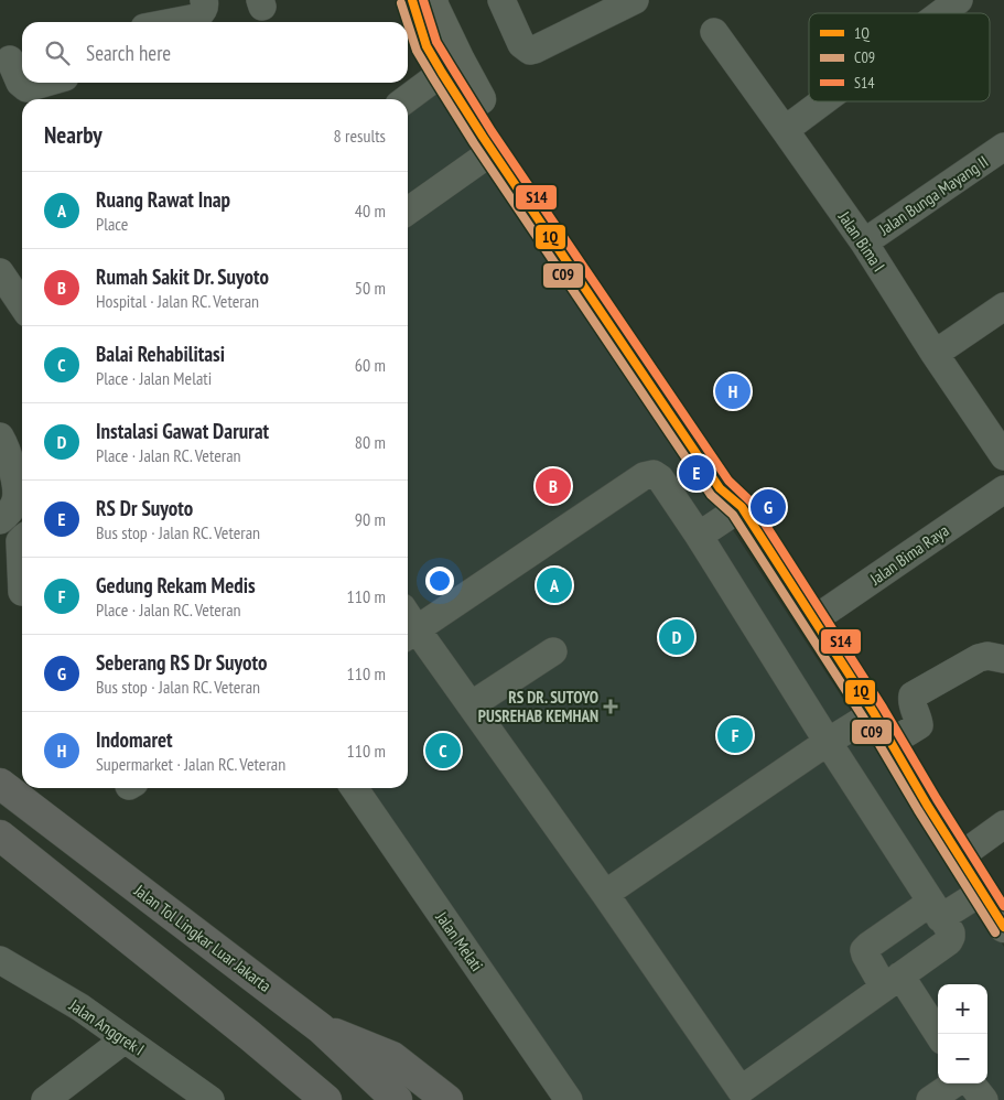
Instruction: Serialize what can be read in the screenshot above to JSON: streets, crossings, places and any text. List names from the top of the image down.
{
  "streets": {
    "highway": ["Jalan Tol Lingkar Luar Jakarta"],
    "street": [
      "Jalan Bunga Mayang II",
      "Jalan Bima I",
      "Jalan Bima Raya",
      "Jalan Melati",
      "Jalan Anggrek I"
    ]
  },
  "crossings": [
    ["Jalan Bunga Mayang II", "Jalan Bima I"]
  ],
  "places": {
    "health": ["RS DR. SUTOYO PUSREHAB KEMHAN"]
  },
  "lines": ["transit line 1Q", "transit line S14", "transit line C09"],
  "legend": ["1Q", "C09", "S14"],
  "page": {
    "search": "Search here",
    "heading": ["Nearby", "8 results"],
    "list": [
      {
        "mark": "A",
        "name": "Ruang Rawat Inap",
        "note": "Place",
        "value": "40 m"
      },
      {
        "mark": "B",
        "name": "Rumah Sakit Dr. Suyoto",
        "note": "Hospital · Jalan RC. Veteran",
        "value": "50 m"
      },
      {
        "mark": "C",
        "name": "Balai Rehabilitasi",
        "note": "Place · Jalan Melati",
        "value": "60 m"
      },
      {
        "mark": "D",
        "name": "Instalasi Gawat Darurat",
        "note": "Place · Jalan RC. Veteran",
        "value": "80 m"
      },
      {
        "mark": "E",
        "name": "RS Dr Suyoto",
        "note": "Bus stop · Jalan RC. Veteran",
        "value": "90 m"
      },
      {
        "mark": "F",
        "name": "Gedung Rekam Medis",
        "note": "Place · Jalan RC. Veteran",
        "value": "110 m"
      },
      {
        "mark": "G",
        "name": "Seberang RS Dr Suyoto",
        "note": "Bus stop · Jalan RC. Veteran",
        "value": "110 m"
      },
      {
        "mark": "H",
        "name": "Indomaret",
        "note": "Supermarket · Jalan RC. Veteran",
        "value": "110 m"
      }
    ],
    "pins": [
      "H",
      "E",
      "B",
      "G",
      "A",
      "D",
      "F",
      "C"
    ],
    "map_buttons": ["+", "−"]
  }
}
